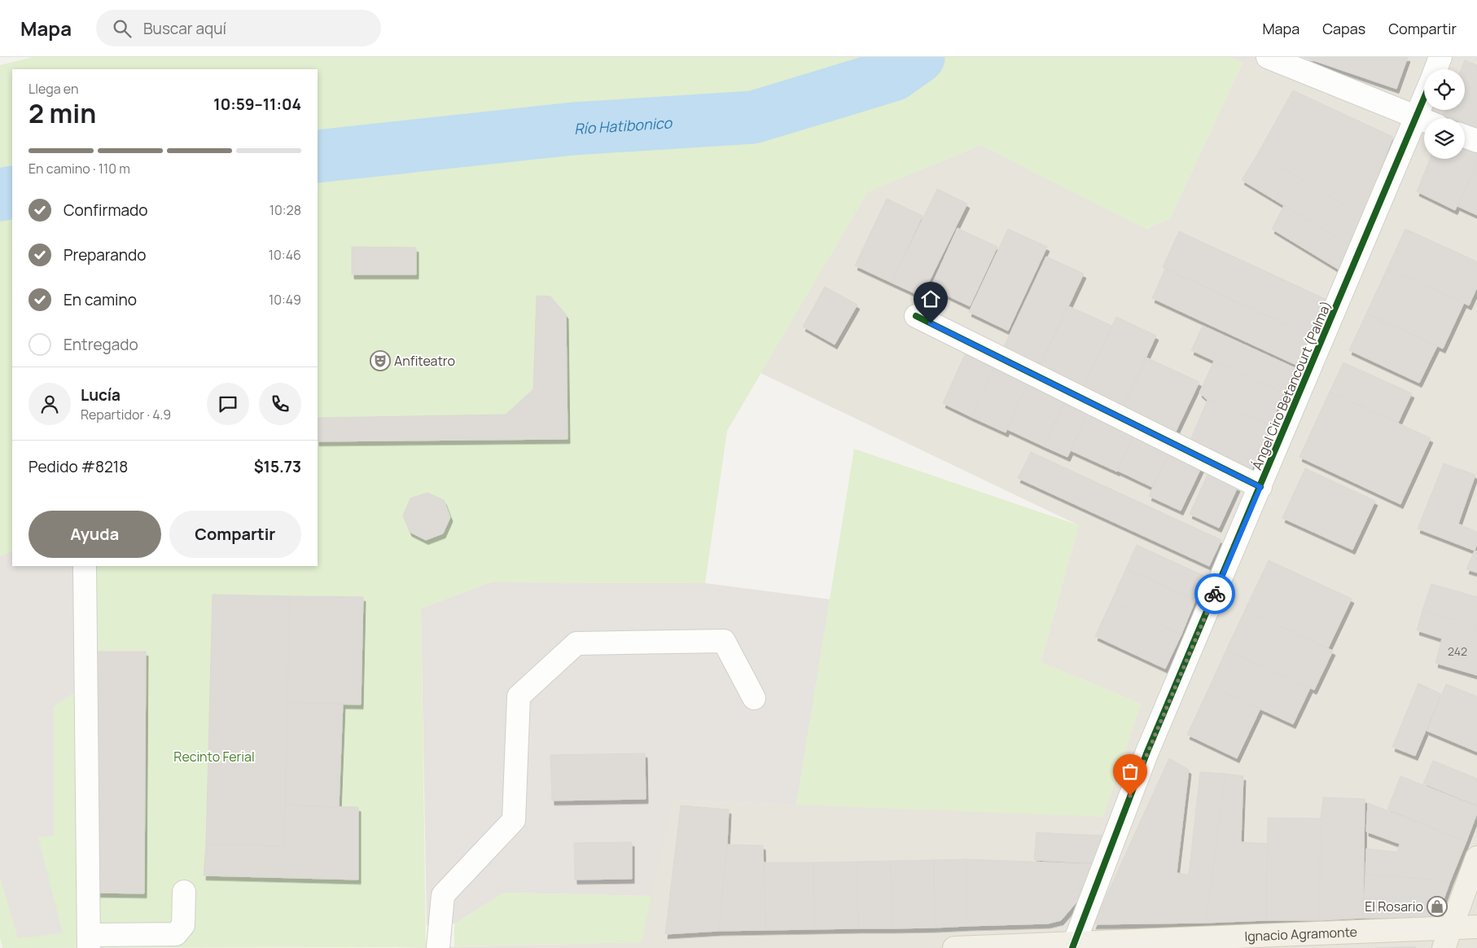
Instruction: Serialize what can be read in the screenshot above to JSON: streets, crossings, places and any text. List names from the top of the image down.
{
  "streets": {
    "main road": ["Ignacio Agramonte"],
    "street": ["Ángel Ciro Betancourt (Palma)"]
  },
  "crossings": [
    ["Ángel Ciro Betancourt (Palma)", "Ignacio Agramonte"]
  ],
  "water": ["Río Hatibonico"],
  "parks": ["Recinto Ferial"],
  "places": {
    "theatre": ["Anfiteatro"],
    "shop": ["El Rosario"]
  },
  "house_numbers": ["242"],
  "page": {
    "header": "Mapa",
    "search": "Buscar aquí",
    "nav": ["Mapa", "Capas", "Compartir"],
    "heading": ["2 min", "Llega en", "10:59–11:04"],
    "panel": [
      "Lucía",
      "Repartidor · 4.9",
      "Pedido #8218",
      "$15.73"
    ],
    "bar": "En camino · 110 m",
    "list": [
      ["Confirmado", "10:28"],
      ["Preparando", "10:46"],
      ["En camino", "10:49"],
      "Entregado"
    ],
    "buttons": ["Ayuda", "Compartir"]
  }
}
